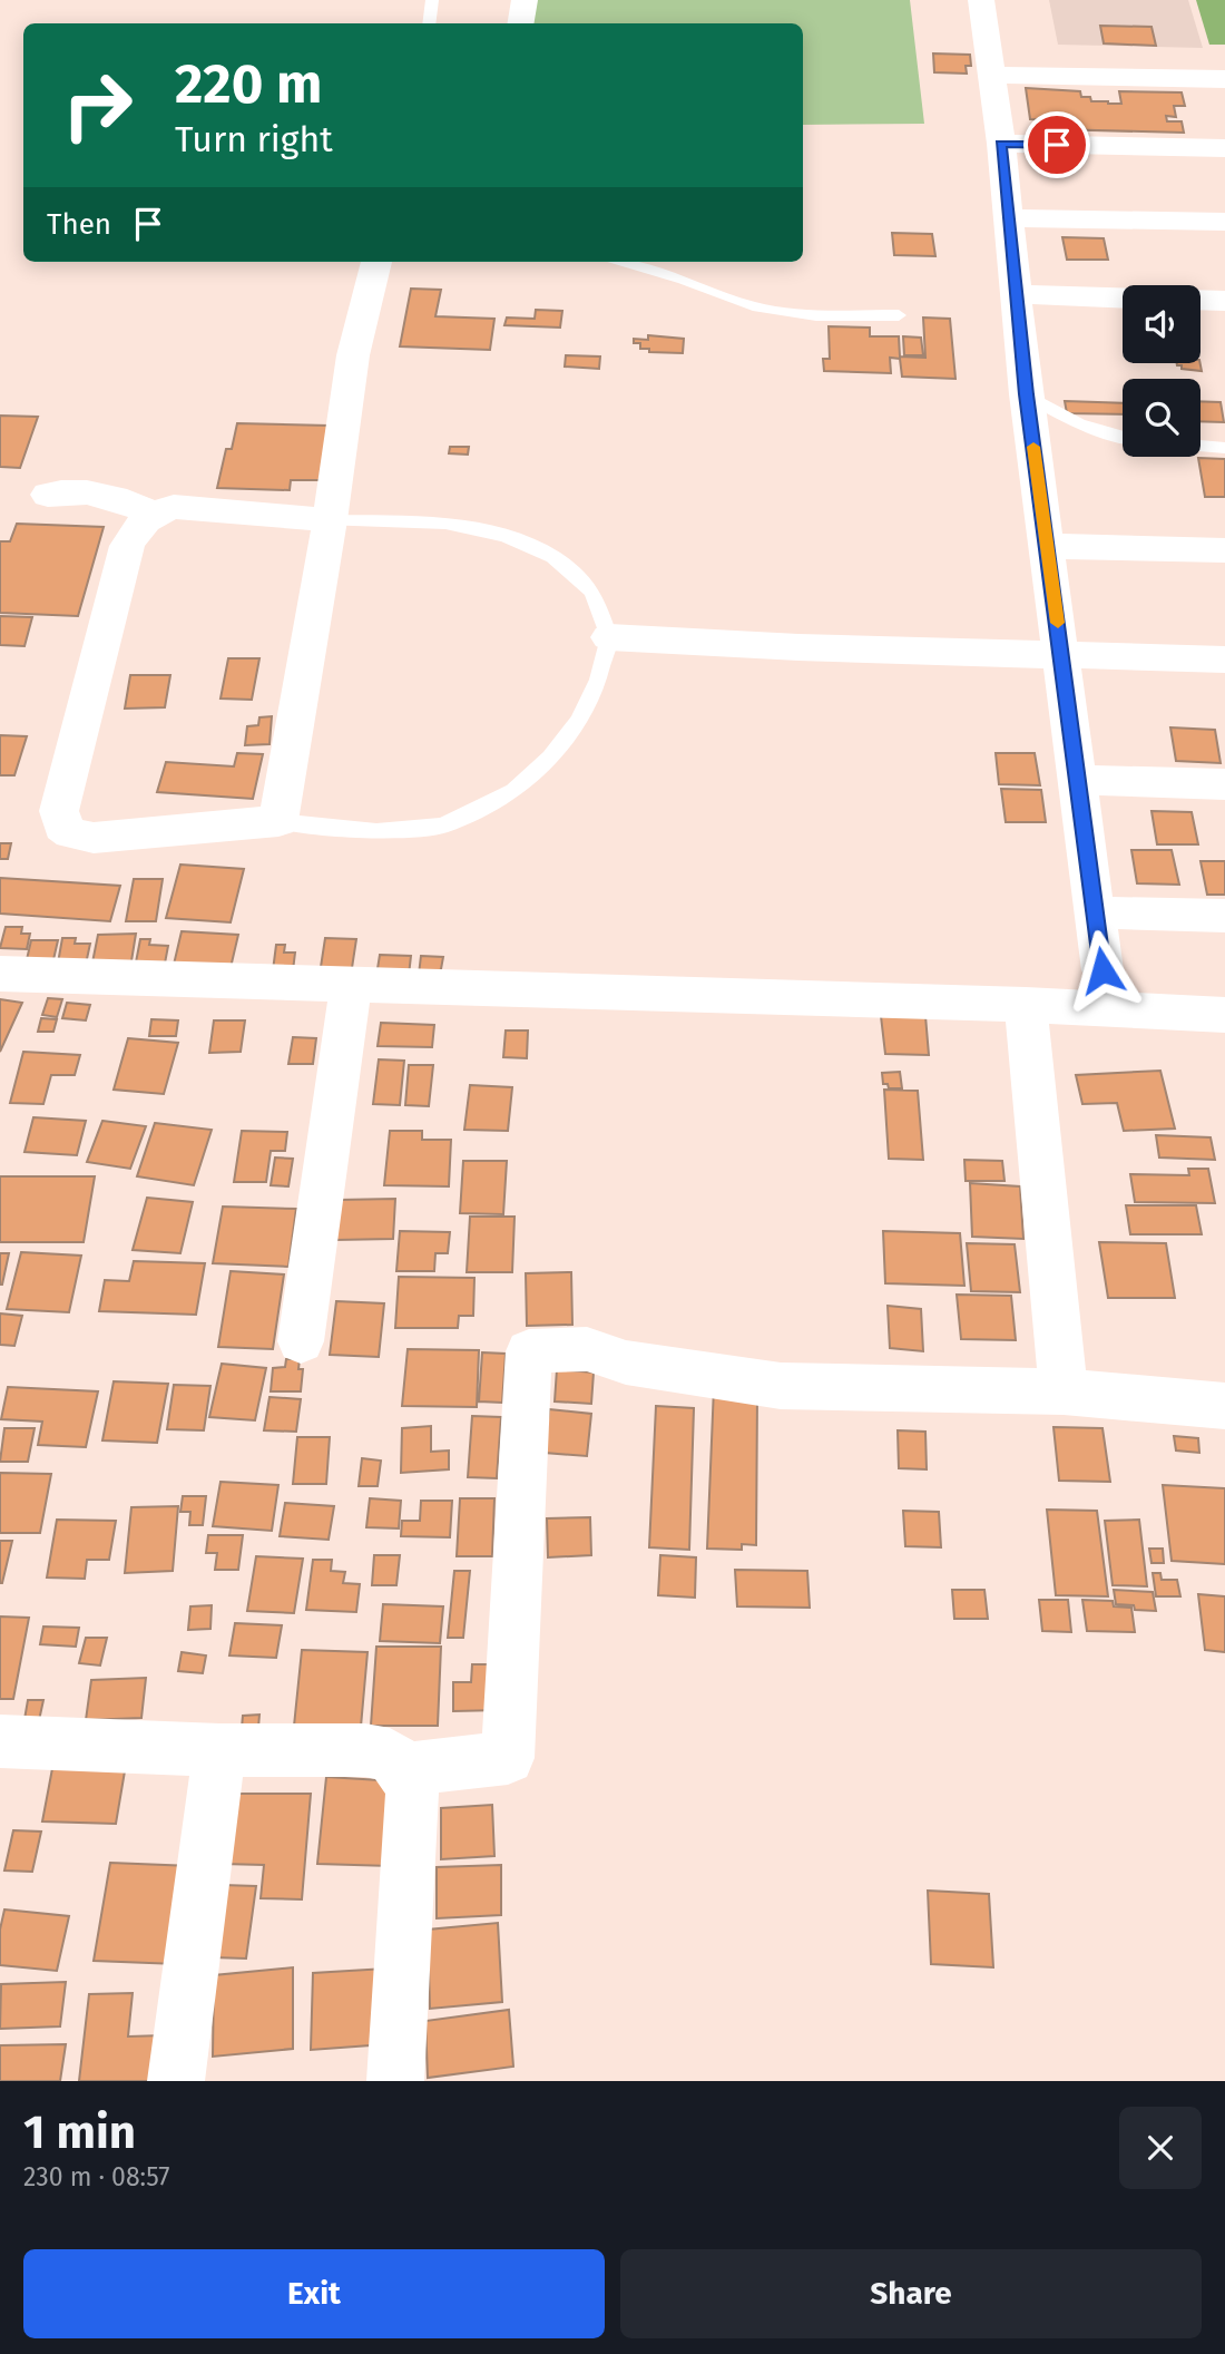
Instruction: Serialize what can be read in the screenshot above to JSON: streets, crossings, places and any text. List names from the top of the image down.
{
  "page": {
    "turn": ["220 m", "Turn right"],
    "then": "Then",
    "heading": ["1 min", "230 m · 08:57"],
    "buttons": ["Exit", "Share"]
  }
}
